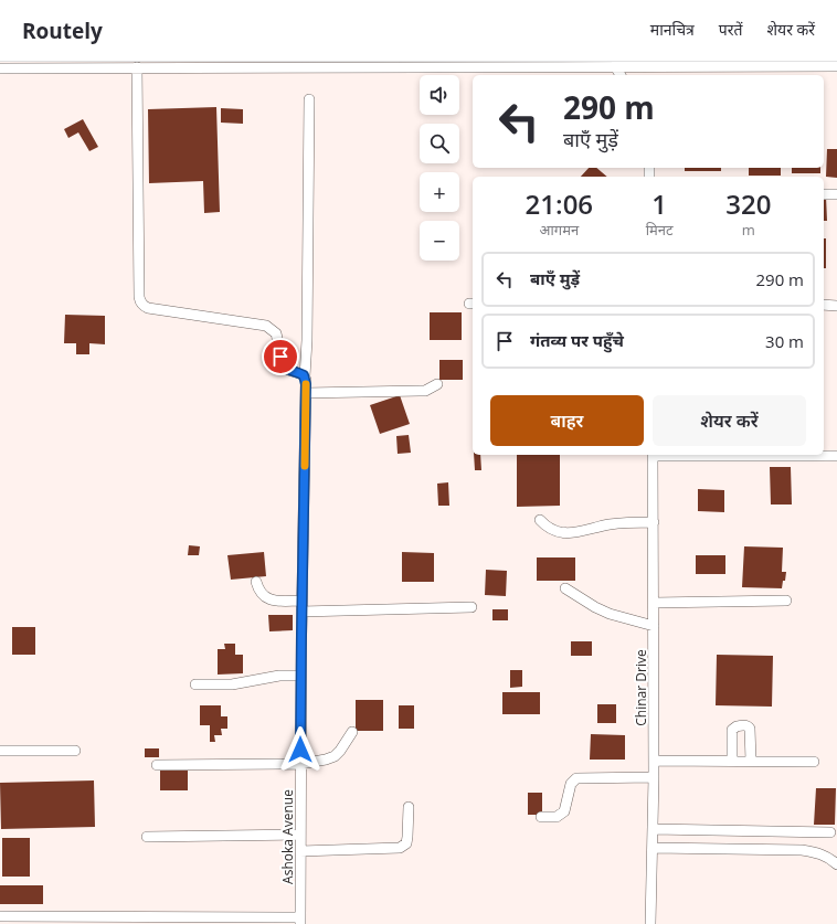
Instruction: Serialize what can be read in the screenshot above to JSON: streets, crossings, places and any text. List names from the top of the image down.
{
  "streets": {
    "street": ["Chinar Drive", "Ashoka Avenue"]
  },
  "page": {
    "header": "Routely",
    "nav": ["मानचित्र", "परतें", "शेयर करें"],
    "map_buttons": ["+", "−"],
    "turn": ["290 m", "बाएँ मुड़ें"],
    "eta": [
      "21:06",
      "आगमन",
      "1",
      "मिनट",
      "320",
      "m"
    ],
    "list": [
      {
        "name": "बाएँ मुड़ें",
        "value": "290 m"
      },
      {
        "name": "गंतव्य पर पहुँचे",
        "value": "30 m"
      }
    ],
    "buttons": ["बाहर", "शेयर करें"]
  }
}
